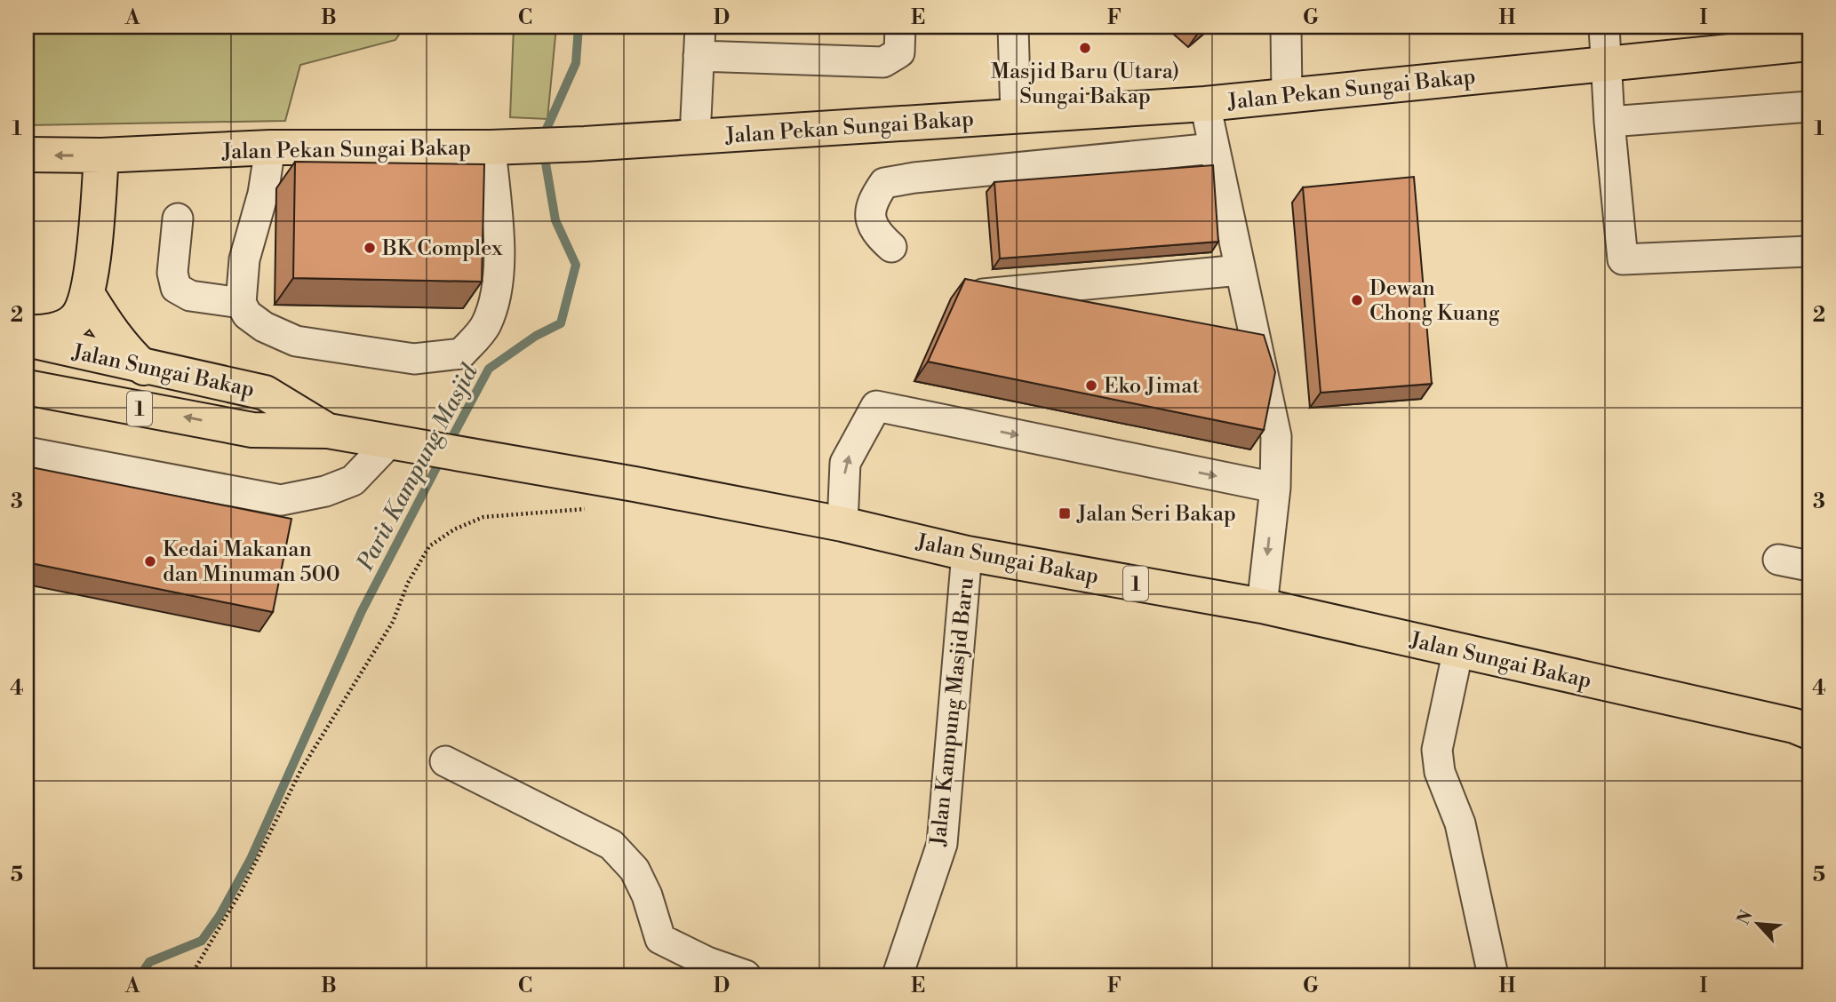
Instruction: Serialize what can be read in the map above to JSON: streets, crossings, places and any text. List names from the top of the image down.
{
  "streets": {
    "main road": ["Jalan Pekan Sungai Bakap", "Jalan Sungai Bakap", "1"],
    "street": ["Jalan Kampung Masjid Baru"]
  },
  "crossings": [
    ["Jalan Sungai Bakap", "Jalan Kampung Masjid Baru"]
  ],
  "water": ["Parit Kampung Masjid"],
  "places": {
    "other": [
      "Masjid Baru (Utara) Sungai Bakap",
      "BK Complex",
      "Dewan Chong Kuang",
      "Eko Jimat",
      "Kedai Makanan dan Minuman 500"
    ],
    "transit": ["Jalan Seri Bakap"]
  },
  "north": "top left",
  "grid": {
    "columns": [
      "A",
      "B",
      "C",
      "D",
      "E",
      "F",
      "G",
      "H",
      "I"
    ],
    "rows": [
      "1",
      "2",
      "3",
      "4",
      "5"
    ]
  }
}
